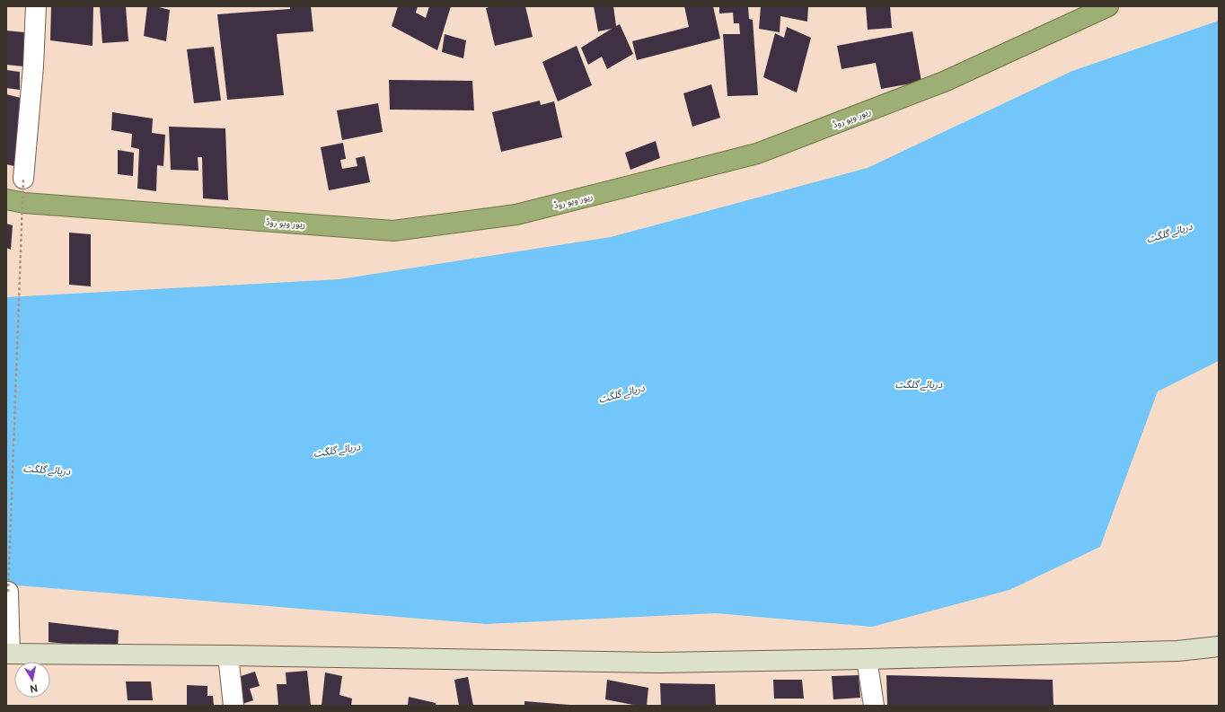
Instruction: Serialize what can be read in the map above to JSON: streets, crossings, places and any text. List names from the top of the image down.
{
  "streets": {
    "highway": ["ریور ویو روڈ"]
  },
  "water": ["دریائے گلگت"],
  "north": "bottom"
}
